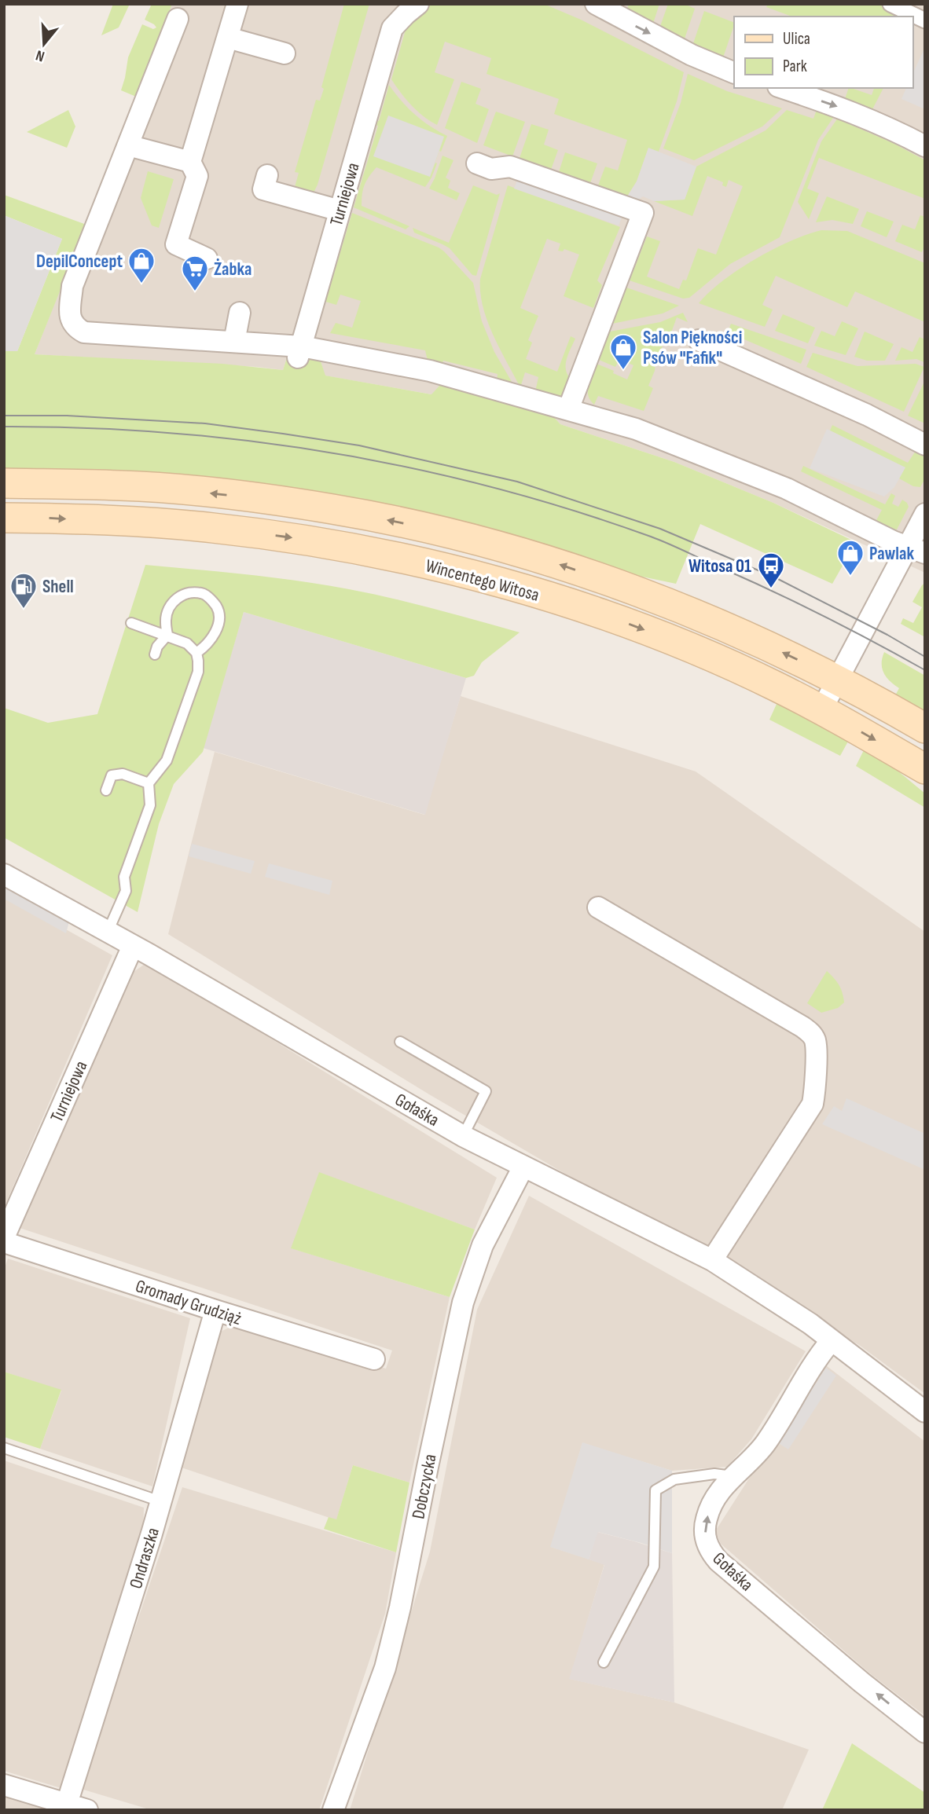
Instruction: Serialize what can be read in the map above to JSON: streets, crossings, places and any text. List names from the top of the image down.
{
  "streets": {
    "main road": ["Wincentego Witosa"],
    "street": [
      "Turniejowa",
      "Gołaśka",
      "Gromady Grudziąż",
      "Dobczycka",
      "Ondraszka"
    ]
  },
  "crossings": [
    ["Turniejowa", "Gołaśka"],
    ["Gołaśka", "Dobczycka"],
    ["Gromady Grudziąż", "Ondraszka"]
  ],
  "places": {
    "shop": ["DepilConcept", "Salon Piękności Psów \"Fafik\"", "Pawlak"],
    "supermarket": ["Żabka"],
    "bus stop": ["Witosa 01"],
    "fuel station": ["Shell"]
  },
  "legend": ["Ulica", "Park"],
  "north": "bottom"
}
